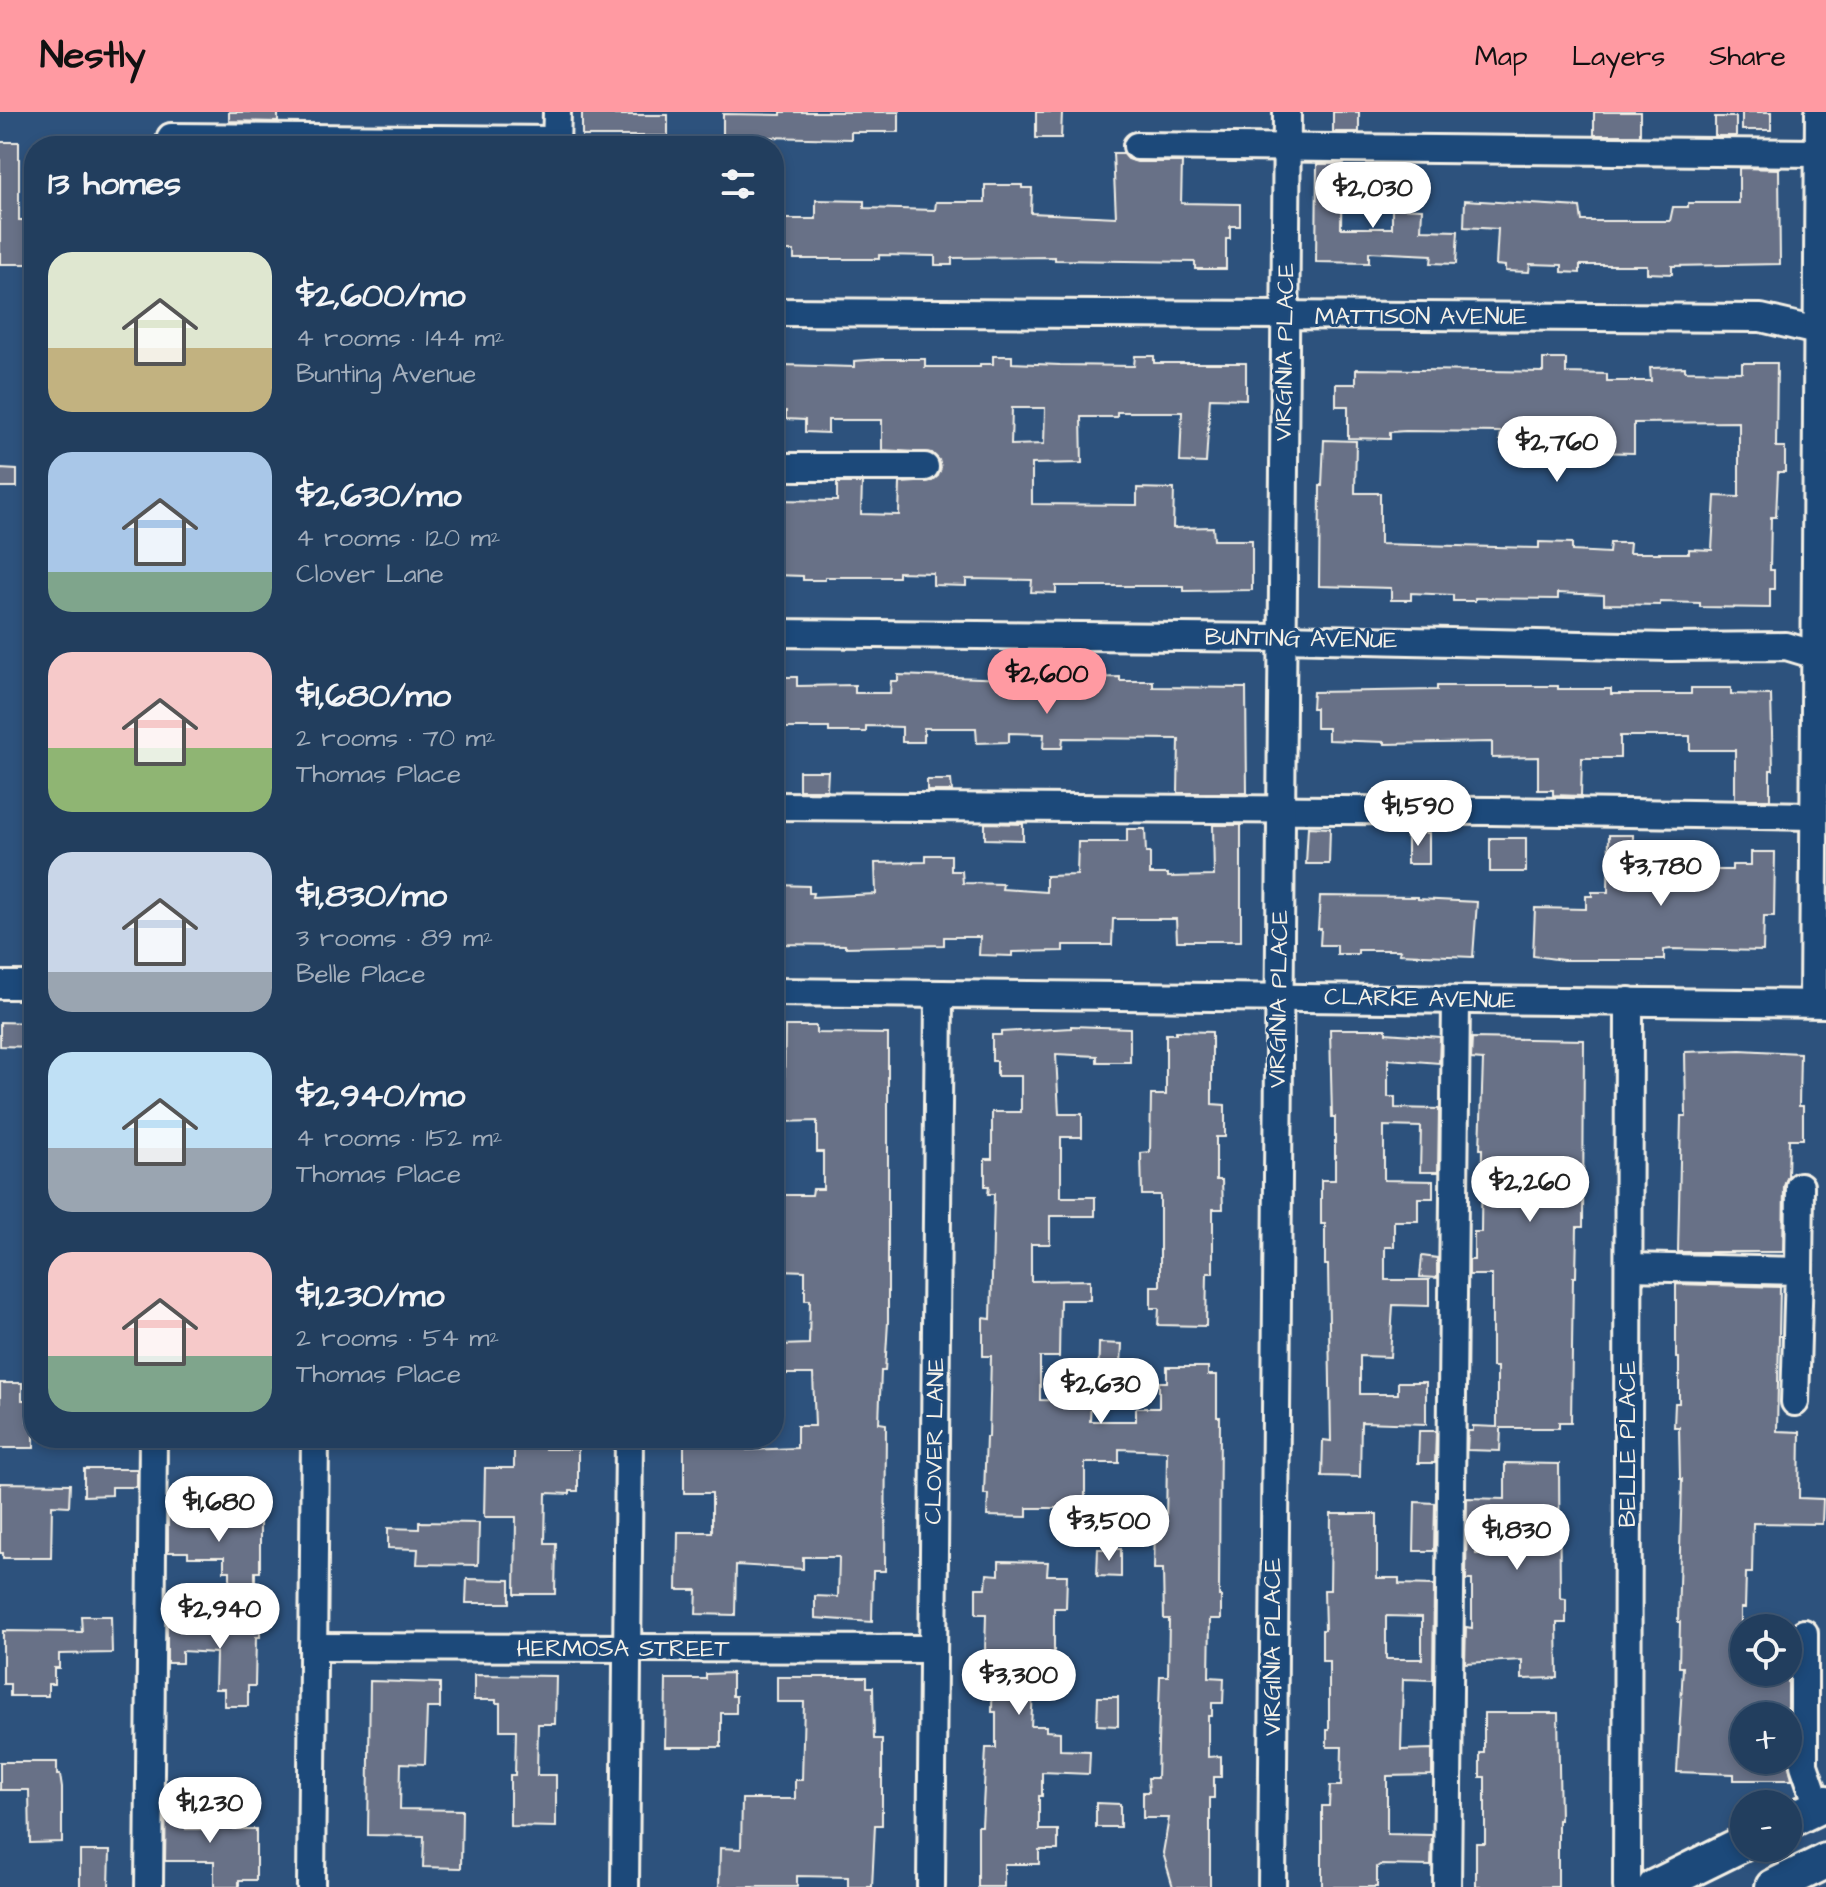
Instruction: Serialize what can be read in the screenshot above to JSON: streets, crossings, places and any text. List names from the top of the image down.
{
  "streets": {
    "street": [
      "MATTISON AVENUE",
      "VIRGINIA PLACE",
      "BUNTING AVENUE",
      "CLARKE AVENUE",
      "CLOVER LANE",
      "BELLE PLACE",
      "HERMOSA STREET"
    ]
  },
  "crossings": [
    ["MATTISON AVENUE", "VIRGINIA PLACE"],
    ["VIRGINIA PLACE", "BUNTING AVENUE"],
    ["VIRGINIA PLACE", "CLARKE AVENUE"],
    ["CLARKE AVENUE", "CLOVER LANE"],
    ["CLARKE AVENUE", "BELLE PLACE"],
    ["CLOVER LANE", "HERMOSA STREET"]
  ],
  "page": {
    "header": "Nestly",
    "nav": ["Map", "Layers", "Share"],
    "heading": "13 homes",
    "price": [
      "$2,030",
      "$2,760",
      "$2,600",
      "$1,590",
      "$3,780",
      "$2,260",
      "$2,630",
      "$1,680",
      "$3,500",
      "$1,830",
      "$2,940",
      "$3,300",
      "$1,230"
    ],
    "list": [
      {
        "name": "$2,600/mo",
        "note": "4 rooms · 144 m² · Bunting Avenue"
      },
      {
        "name": "$2,630/mo",
        "note": "4 rooms · 120 m² · Clover Lane"
      },
      {
        "name": "$1,680/mo",
        "note": "2 rooms · 70 m² · Thomas Place"
      },
      {
        "name": "$1,830/mo",
        "note": "3 rooms · 89 m² · Belle Place"
      },
      {
        "name": "$2,940/mo",
        "note": "4 rooms · 152 m² · Thomas Place"
      },
      {
        "name": "$1,230/mo",
        "note": "2 rooms · 54 m² · Thomas Place"
      }
    ],
    "map_buttons": ["+", "−"]
  }
}
